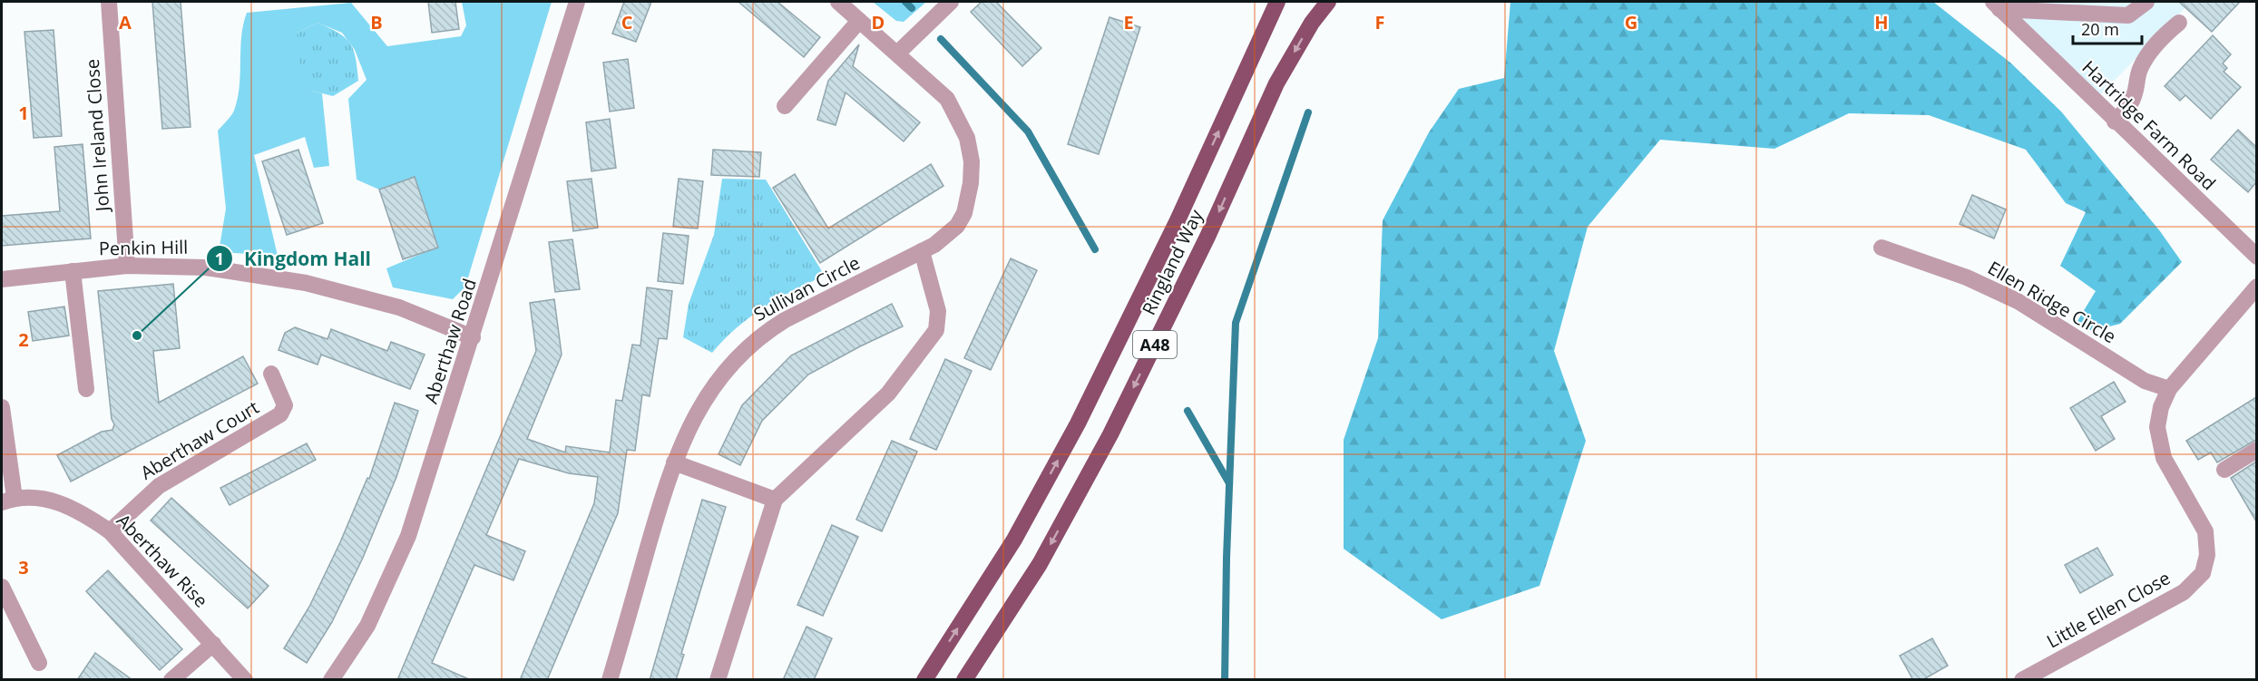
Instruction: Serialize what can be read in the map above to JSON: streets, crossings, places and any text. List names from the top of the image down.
{
  "streets": {
    "main road": ["Ringland Way", "A48"],
    "street": [
      "Hartridge Farm Road",
      "John Ireland Close",
      "Penkin Hill",
      "Sullivan Circle",
      "Ellen Ridge Circle",
      "Aberthaw Road",
      "Aberthaw Court",
      "Aberthaw Rise",
      "Little Ellen Close"
    ]
  },
  "crossings": [
    ["John Ireland Close", "Penkin Hill"],
    ["Penkin Hill", "Aberthaw Road"],
    ["Ellen Ridge Circle", "Little Ellen Close"],
    ["Aberthaw Court", "Aberthaw Rise"]
  ],
  "places": ["Kingdom Hall"],
  "scale_bar": "20 m",
  "grid": {
    "columns": [
      "A",
      "B",
      "C",
      "D",
      "E",
      "F",
      "G",
      "H"
    ],
    "rows": ["1", "2", "3"]
  }
}
